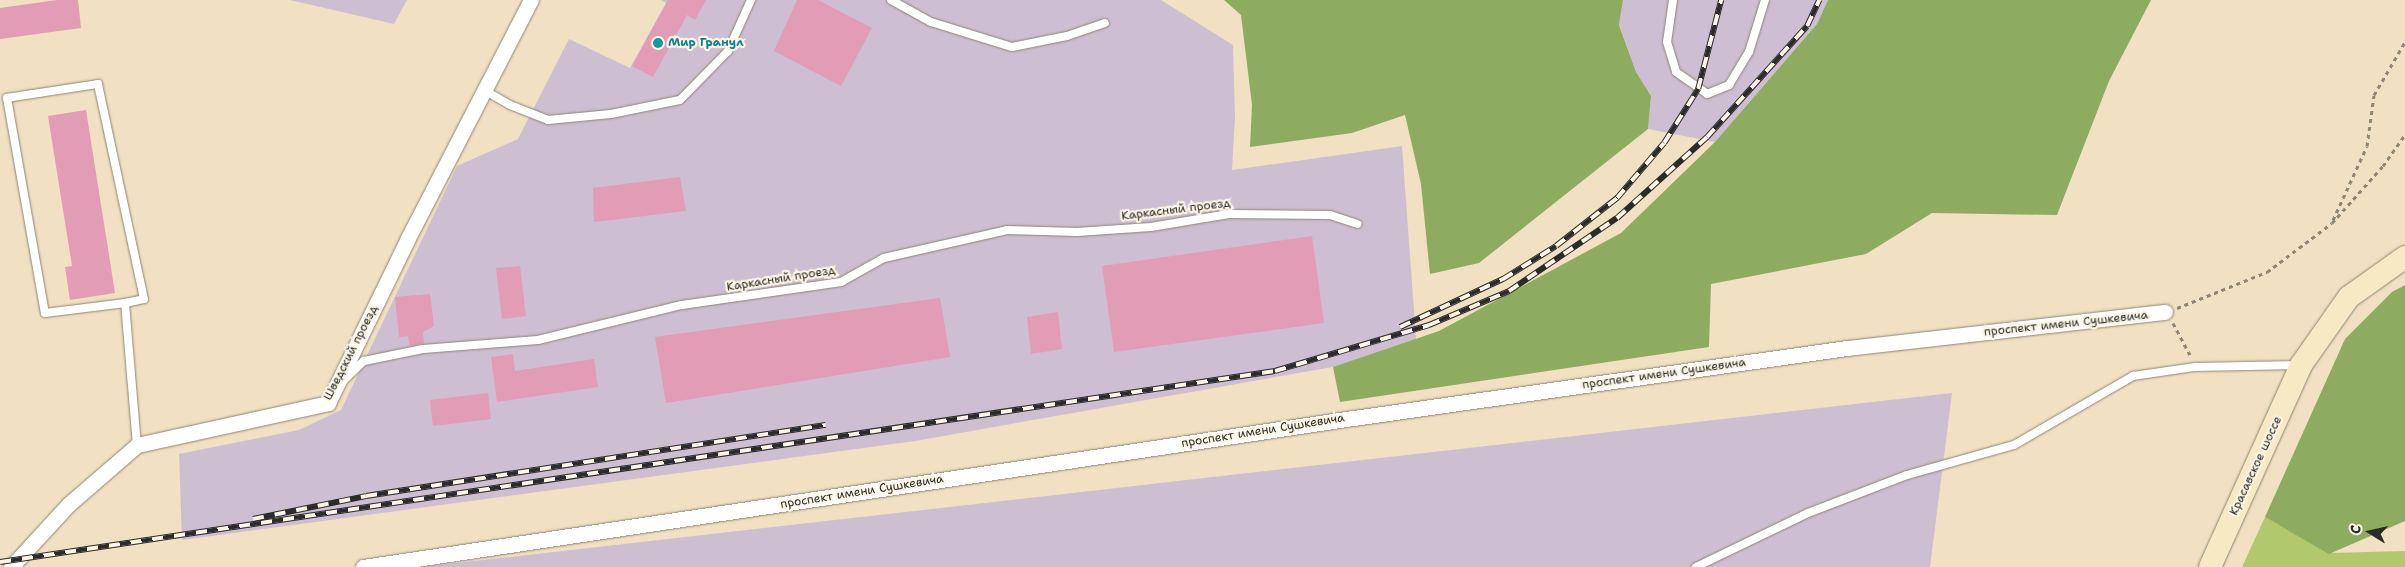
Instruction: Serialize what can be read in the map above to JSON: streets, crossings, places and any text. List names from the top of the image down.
{
  "streets": {
    "street": ["проспект имени Сушкевича", "Шведский проезд", "Красавское шоссе"],
    "lane": ["Каркасный проезд"]
  },
  "crossings": [
    ["Каркасный проезд", "Шведский проезд"]
  ],
  "places": ["Мир Гранул"],
  "north": "left"
}
